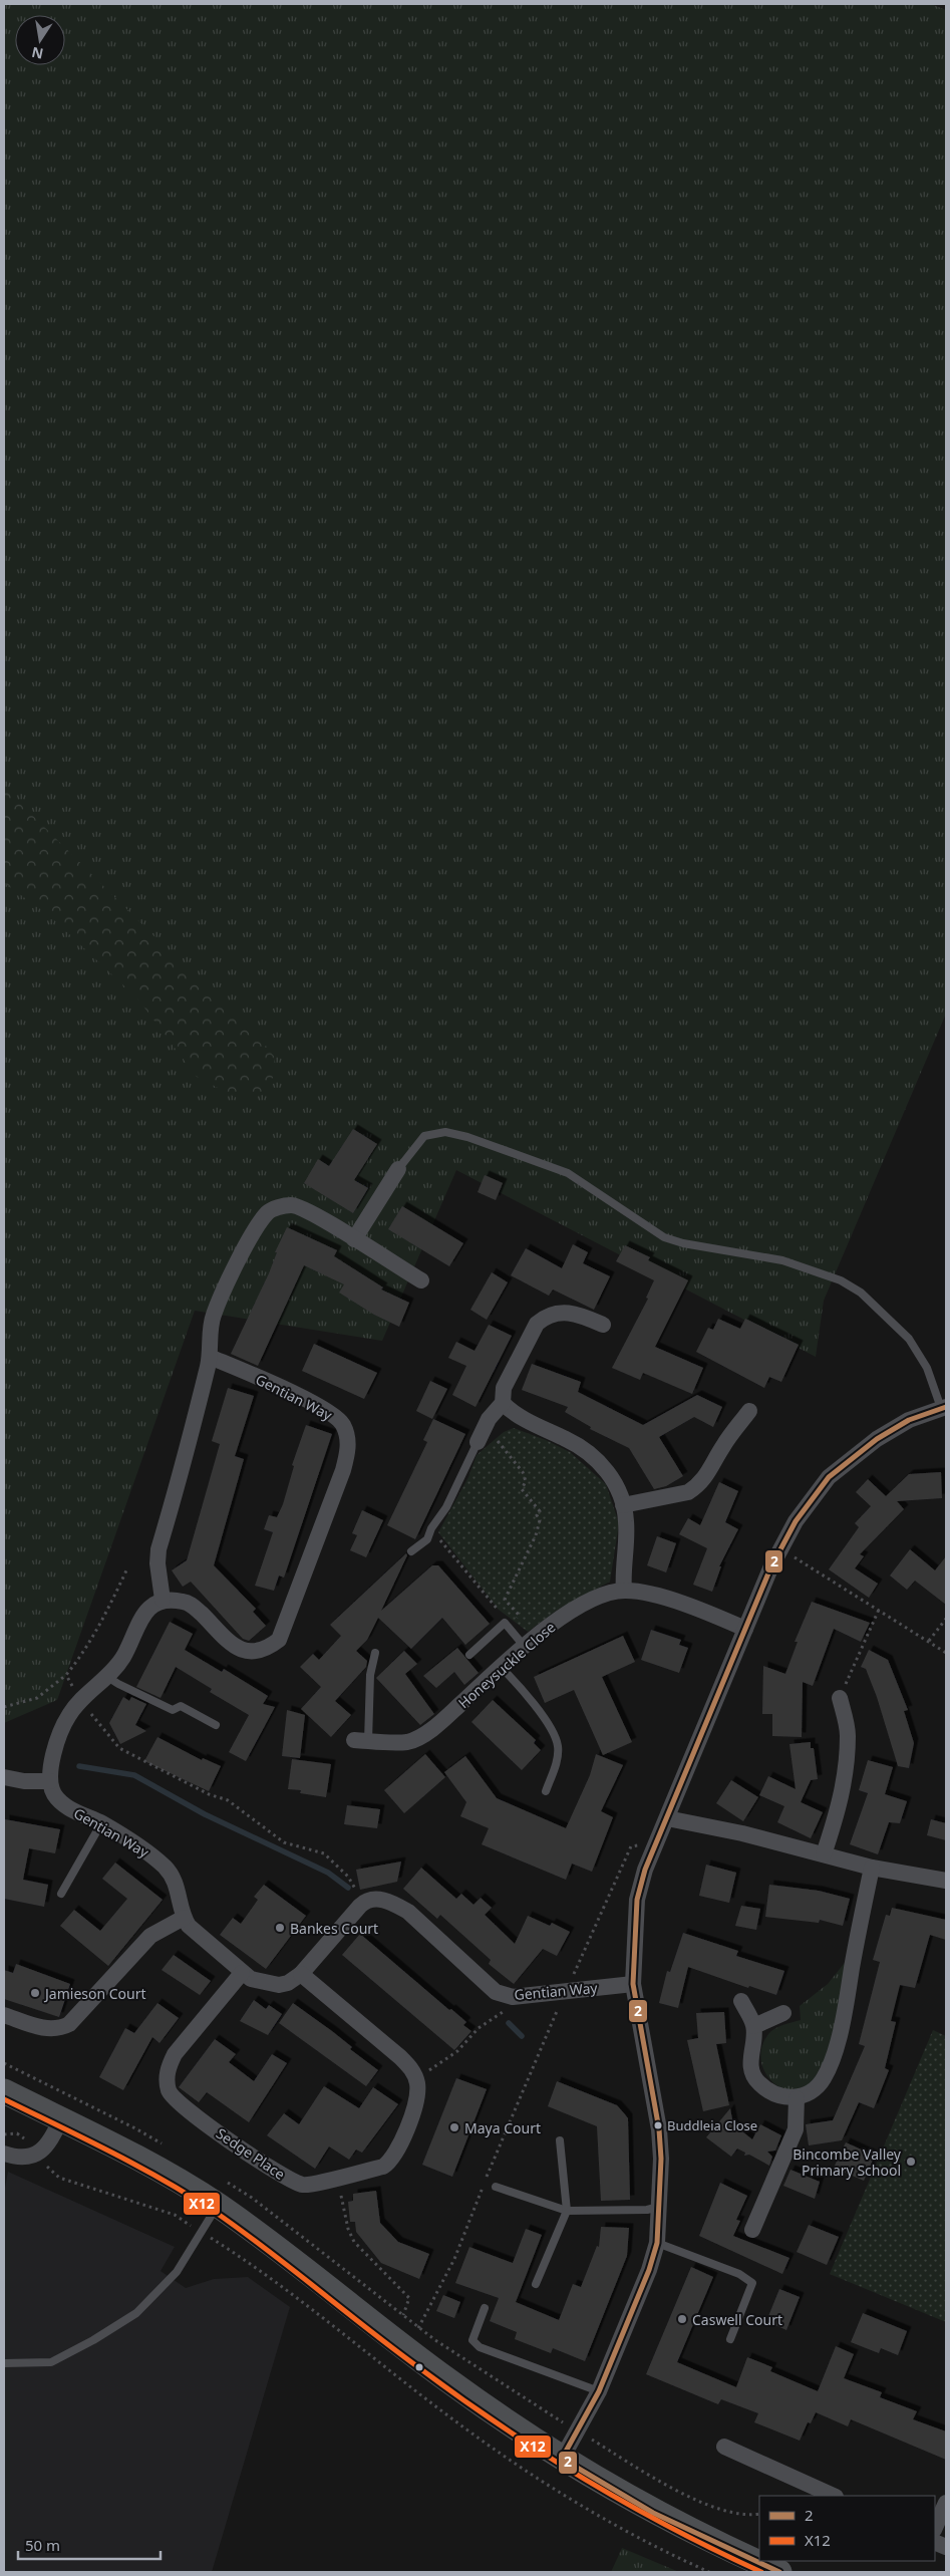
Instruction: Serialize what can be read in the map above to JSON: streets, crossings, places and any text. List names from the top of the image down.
{
  "streets": {
    "street": ["Gentian Way", "Honeysuckle Close", "Sedge Place"]
  },
  "crossings": [
    ["Gentian Way", "Sedge Place"]
  ],
  "places": [
    "Bankes Court",
    "Jamieson Court",
    "Buddleia Close",
    "Maya Court",
    "Bincombe Valley Primary School",
    "Caswell Court"
  ],
  "lines": ["transit line 2", "transit line X12"],
  "legend": ["2", "X12"],
  "scale_bar": "50 m",
  "north": "bottom"
}
